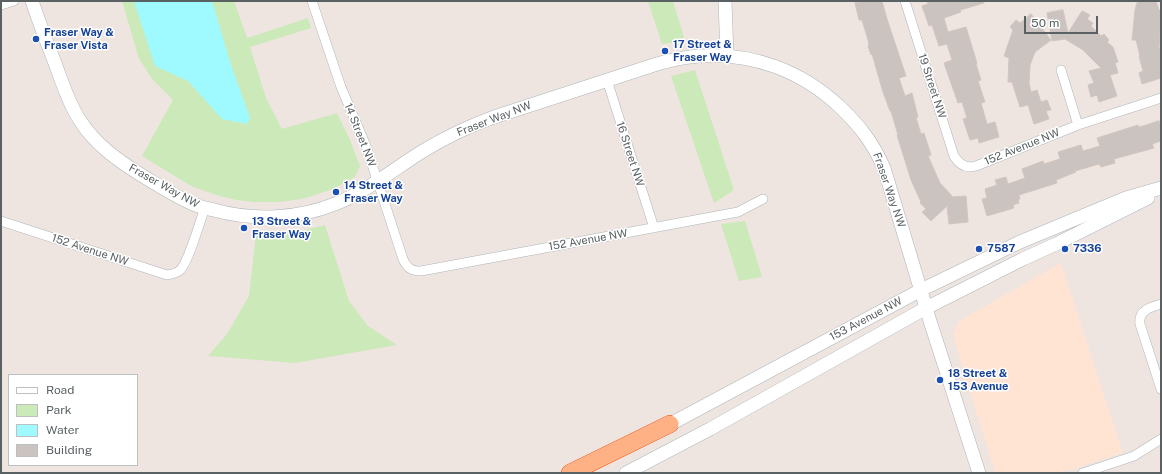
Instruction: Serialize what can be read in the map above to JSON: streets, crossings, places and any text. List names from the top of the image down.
{
  "streets": {
    "street": [
      "19 Street NW",
      "Fraser Way NW",
      "14 Street NW",
      "152 Avenue NW",
      "16 Street NW",
      "153 Avenue NW"
    ]
  },
  "crossings": [
    ["19 Street NW", "152 Avenue NW"],
    ["Fraser Way NW", "14 Street NW"],
    ["Fraser Way NW", "152 Avenue NW"],
    ["Fraser Way NW", "16 Street NW"],
    ["Fraser Way NW", "153 Avenue NW"],
    ["14 Street NW", "152 Avenue NW"],
    ["152 Avenue NW", "16 Street NW"]
  ],
  "places": [
    "Fraser Way & Fraser Vista",
    "17 Street & Fraser Way",
    "14 Street & Fraser Way",
    "13 Street & Fraser Way",
    "7587",
    "7336",
    "18 Street & 153 Avenue"
  ],
  "legend": [
    "Road",
    "Park",
    "Water",
    "Building"
  ],
  "scale_bar": "50 m"
}
